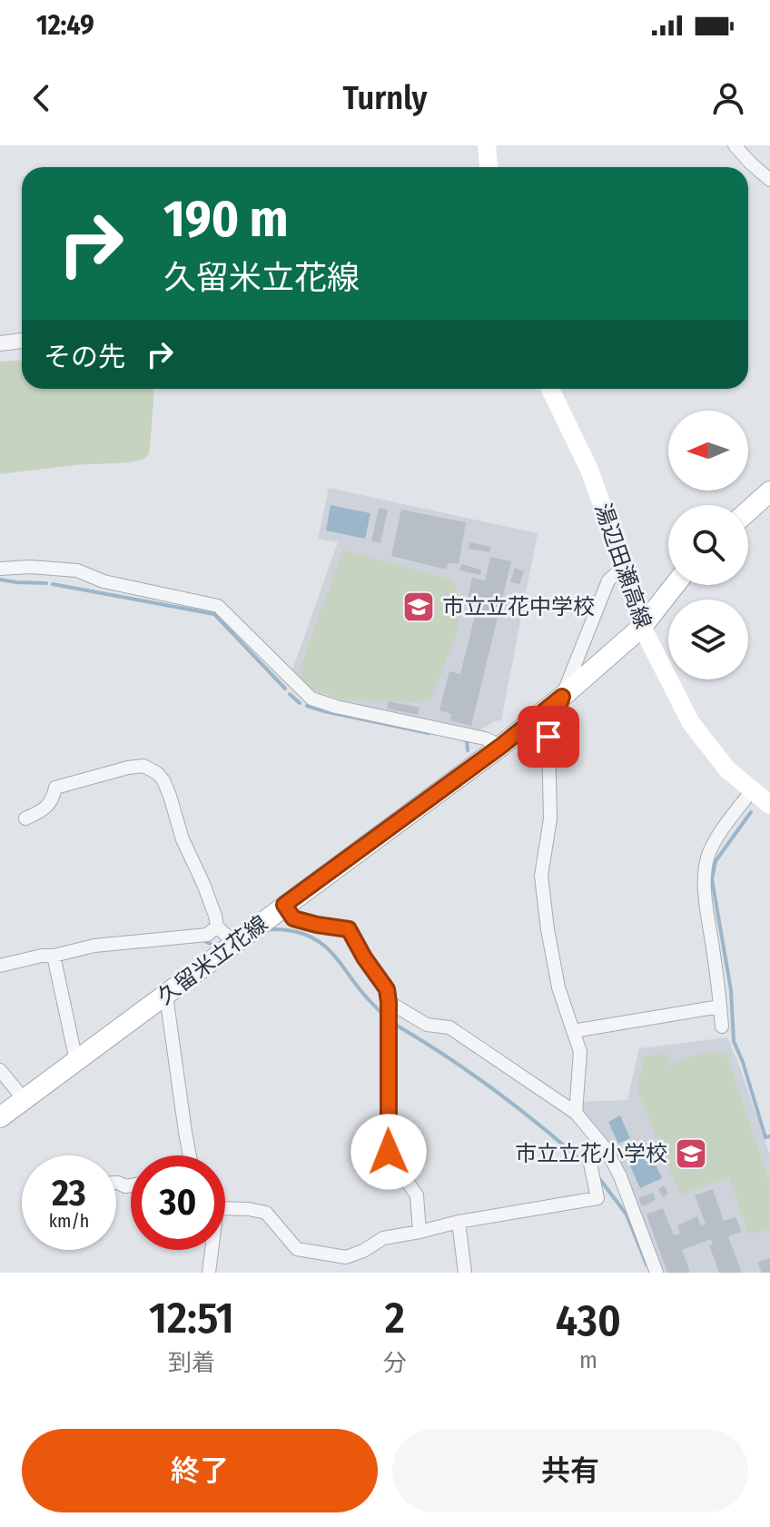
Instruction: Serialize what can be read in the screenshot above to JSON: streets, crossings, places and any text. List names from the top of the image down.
{
  "streets": {
    "main road": ["湯辺田瀬高線", "久留米立花線"]
  },
  "crossings": [
    ["湯辺田瀬高線", "久留米立花線"]
  ],
  "places": {
    "school or university": ["市立立花中学校", "市立立花小学校"]
  },
  "north": "left",
  "page": {
    "status": "12:49",
    "header": "Turnly",
    "turn": ["190 m", "久留米立花線"],
    "then": "その先",
    "speed": "23 km/h",
    "limit": "30",
    "eta": [
      "12:51",
      "到着",
      "2",
      "分",
      "430",
      "m"
    ],
    "buttons": ["終了", "共有"]
  }
}
